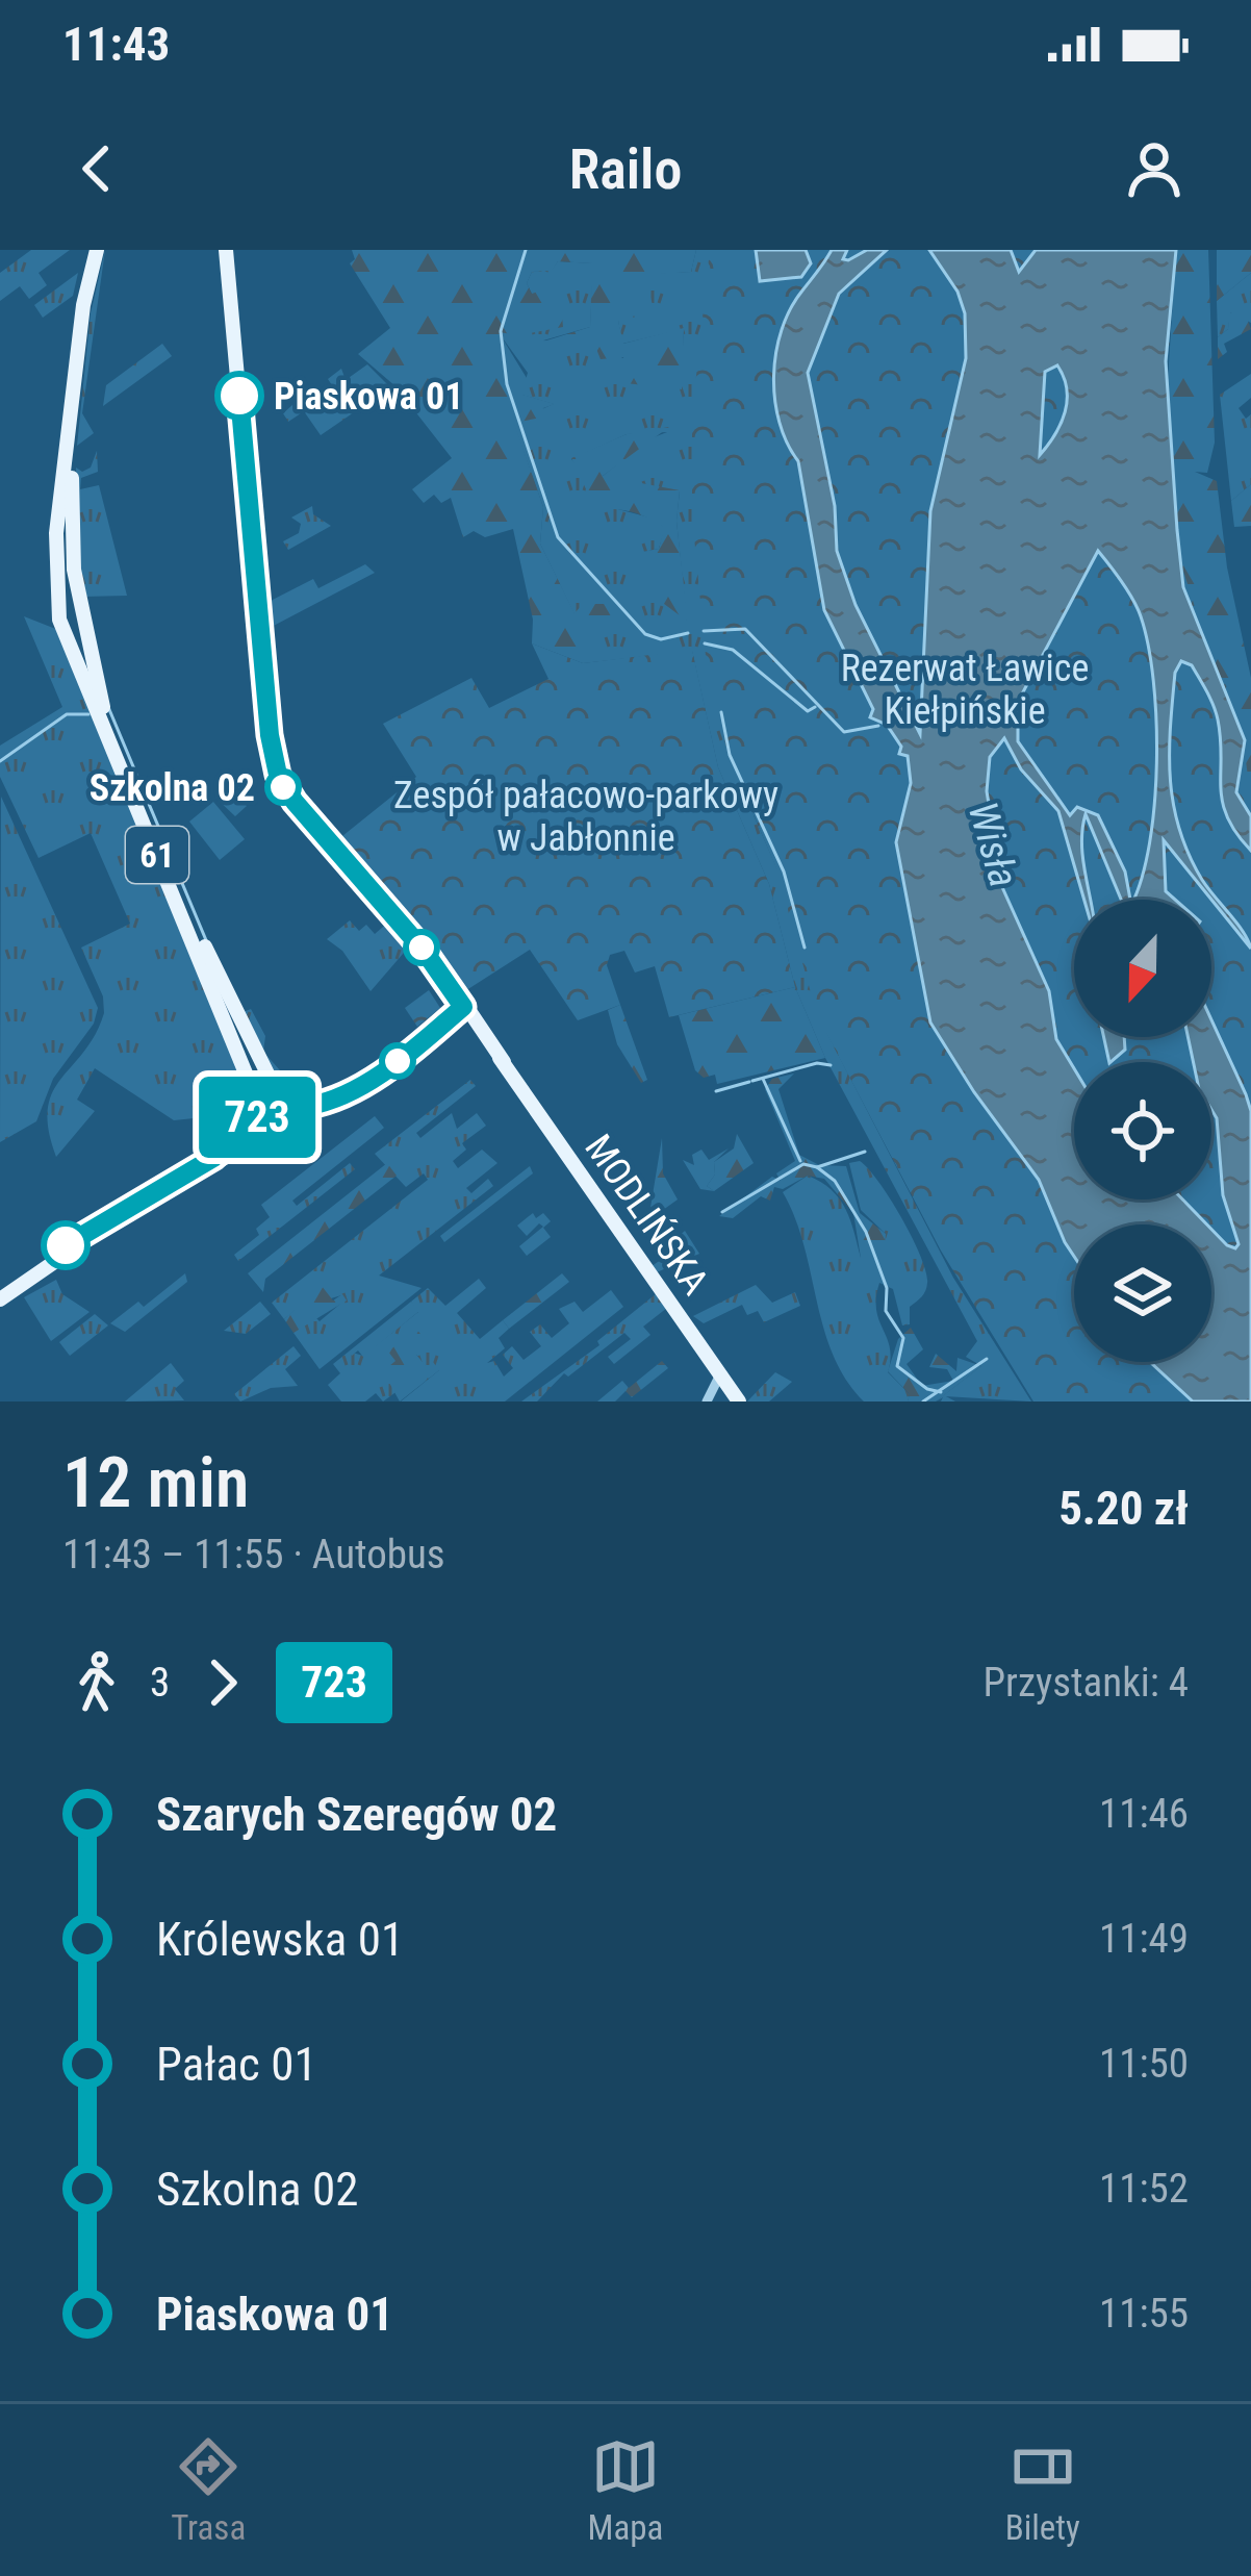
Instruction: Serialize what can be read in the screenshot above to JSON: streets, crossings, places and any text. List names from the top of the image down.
{
  "streets": {
    "main road": ["61", "MODLIŃSKA"]
  },
  "water": ["Wisła"],
  "parks": ["Rezerwat Ławice Kiełpińskie", "Zespół pałacowo-parkowy w Jabłonnie"],
  "places": ["Piaskowa 01", "Szkolna 02"],
  "lines": ["bus line 723"],
  "north": "bottom",
  "page": {
    "status": "11:43",
    "header": "Railo",
    "on_map": "723",
    "heading": ["12 min", "11:43 – 11:55 · Autobus", "5.20 zł"],
    "legs": ["3", "723", "Przystanki: 4"],
    "list": [
      {
        "name": "Szarych Szeregów 02",
        "value": "11:46"
      },
      {
        "name": "Królewska 01",
        "value": "11:49"
      },
      {
        "name": "Pałac 01",
        "value": "11:50"
      },
      {
        "name": "Szkolna 02",
        "value": "11:52"
      },
      {
        "name": "Piaskowa 01",
        "value": "11:55"
      }
    ],
    "tabs": ["Trasa", "Mapa", "Bilety"]
  }
}
